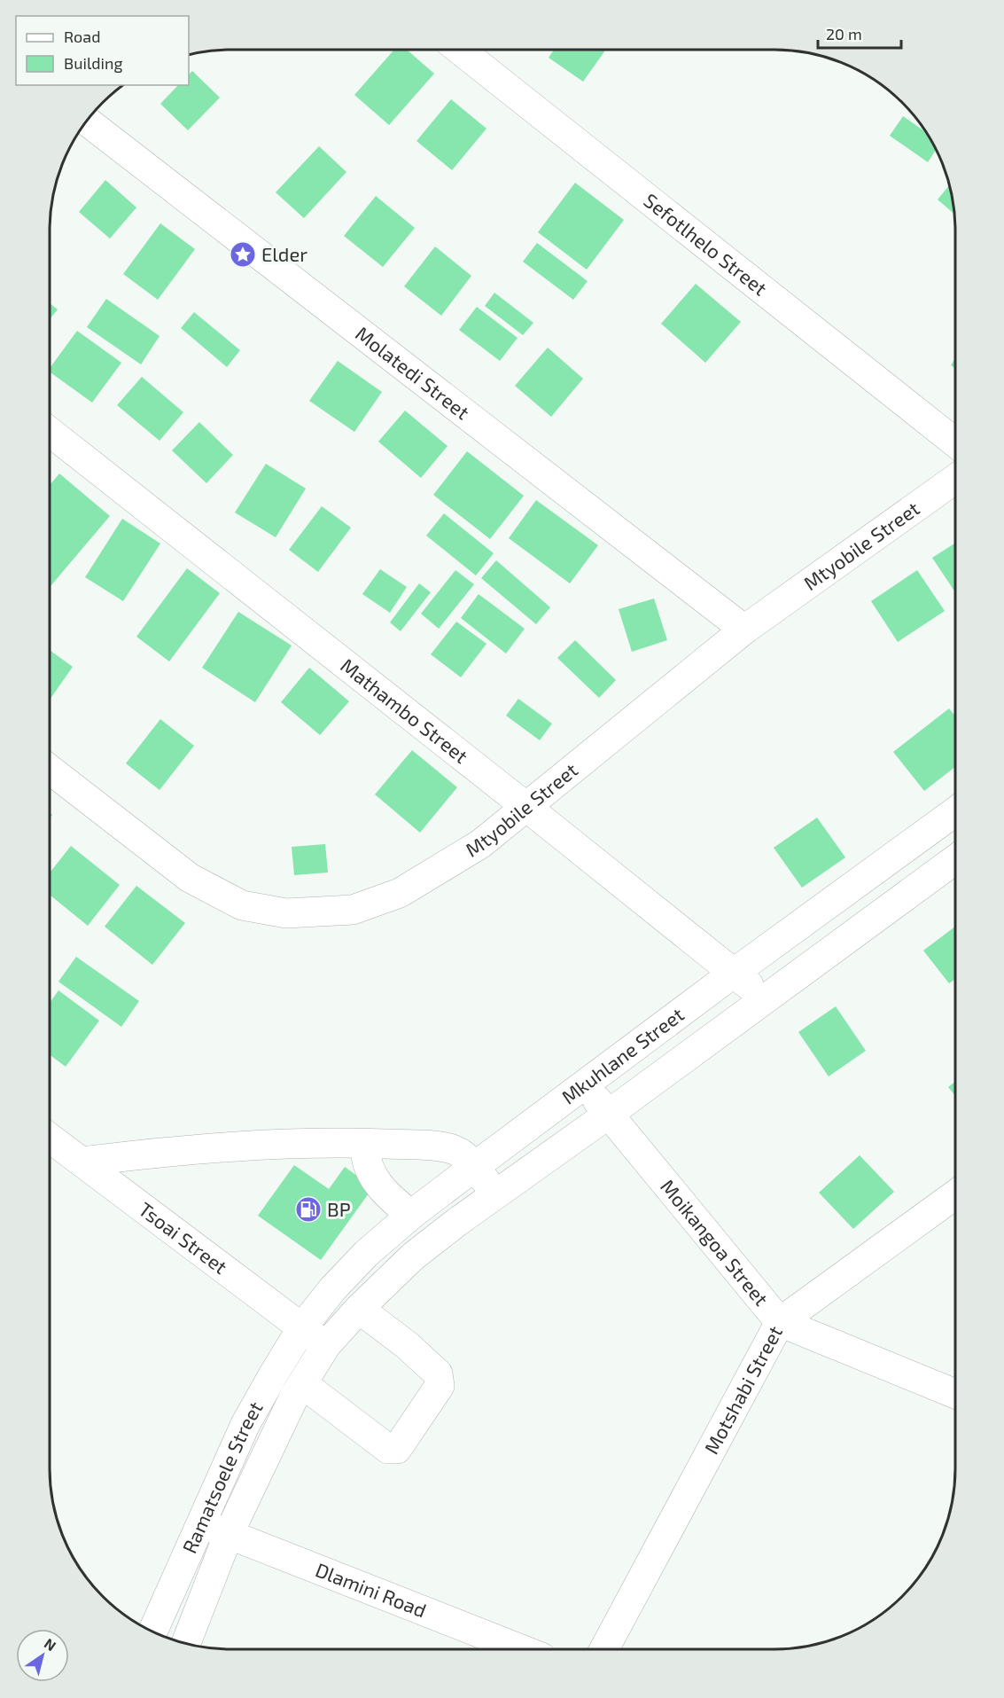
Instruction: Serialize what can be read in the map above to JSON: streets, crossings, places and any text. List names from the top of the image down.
{
  "streets": {
    "street": [
      "Sefotlhelo Street",
      "Molatedi Street",
      "Mtyobile Street",
      "Mathambo Street",
      "Mkuhlane Street",
      "Tsoai Street",
      "Moikangoa Street",
      "Motshabi Street",
      "Ramatsoele Street",
      "Dlamini Road"
    ]
  },
  "crossings": [
    ["Molatedi Street", "Mtyobile Street"],
    ["Mtyobile Street", "Mathambo Street"],
    ["Mathambo Street", "Mkuhlane Street"],
    ["Mkuhlane Street", "Tsoai Street"],
    ["Mkuhlane Street", "Moikangoa Street"],
    ["Mkuhlane Street", "Ramatsoele Street"],
    ["Tsoai Street", "Ramatsoele Street"],
    ["Moikangoa Street", "Motshabi Street"],
    ["Ramatsoele Street", "Dlamini Road"]
  ],
  "places": {
    "place": ["Elder"],
    "fuel station": ["BP"]
  },
  "legend": ["Road", "Building"],
  "scale_bar": "20 m",
  "north": "top right"
}
